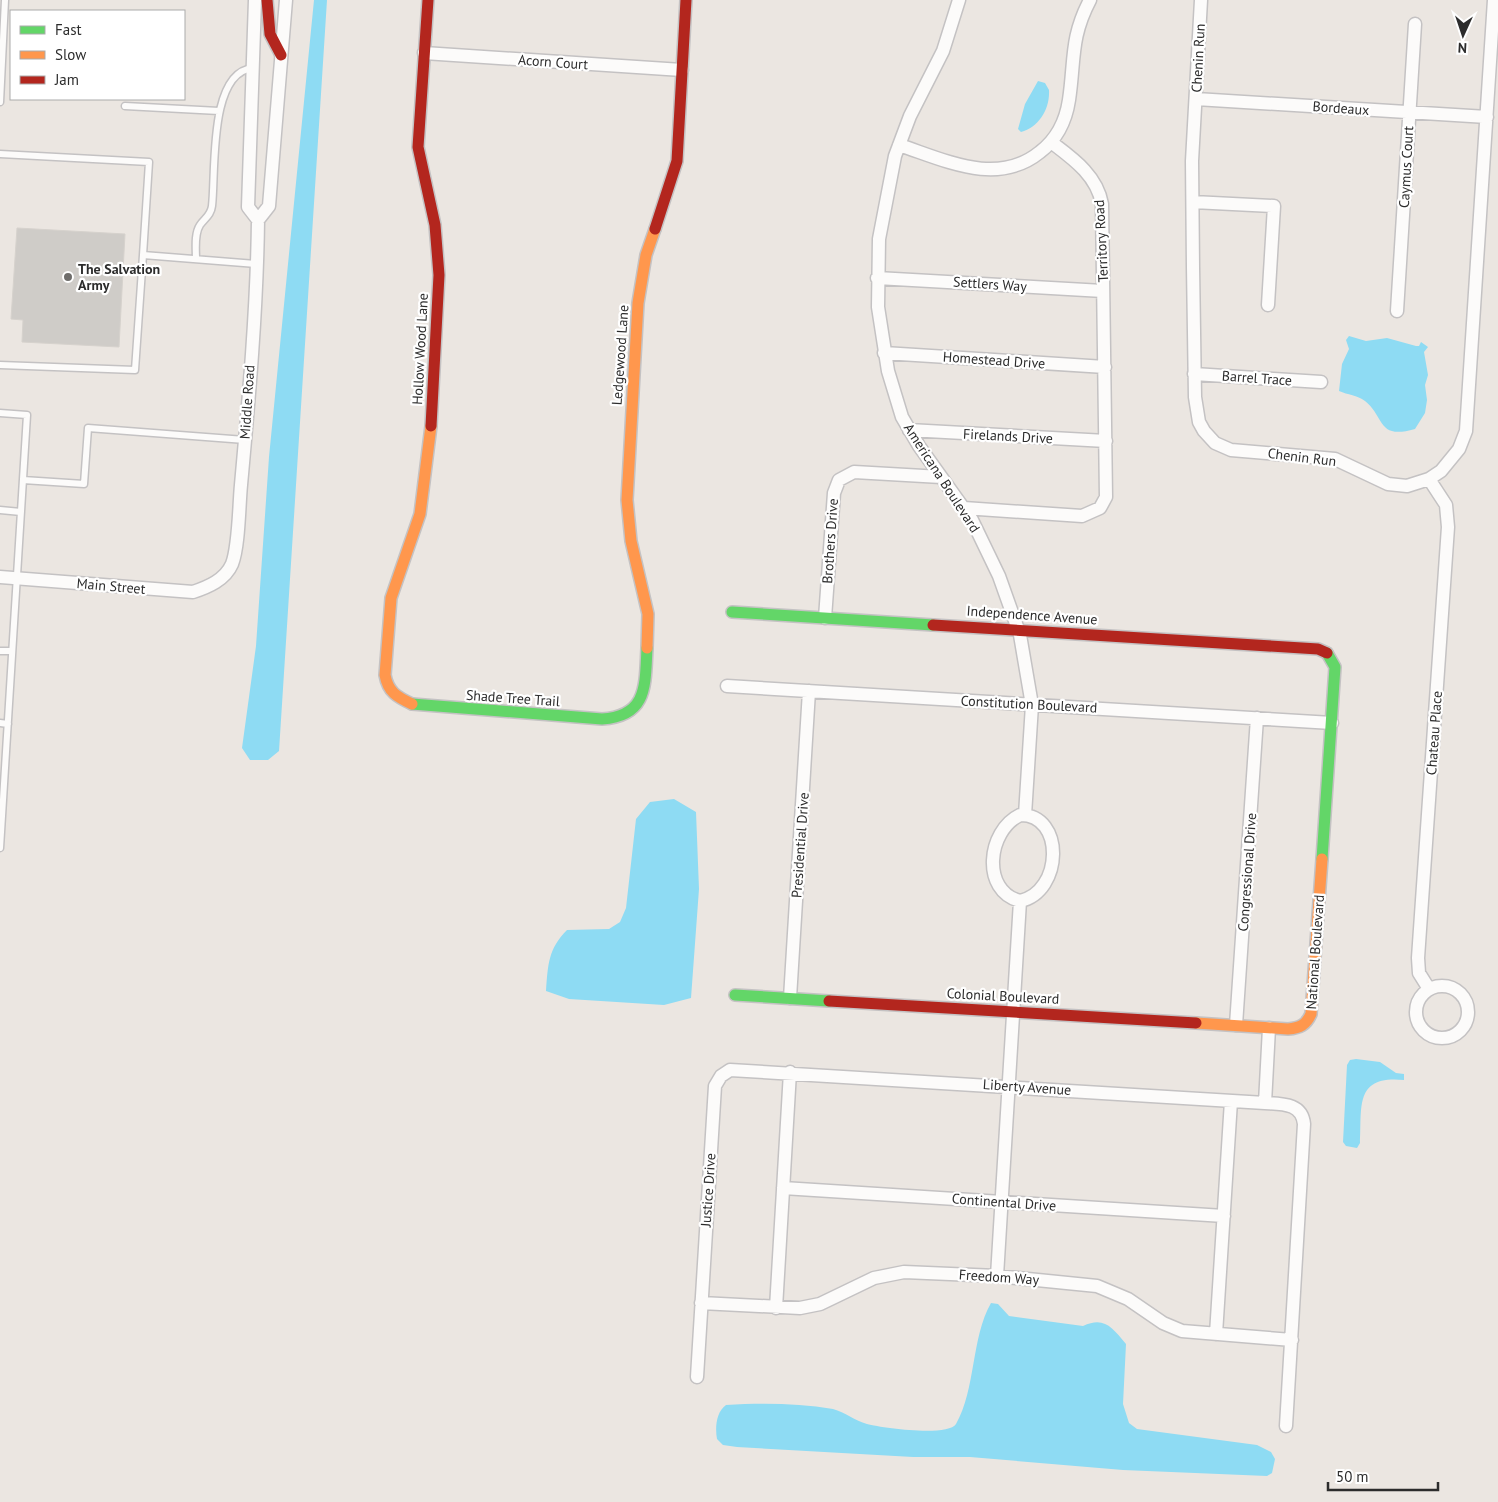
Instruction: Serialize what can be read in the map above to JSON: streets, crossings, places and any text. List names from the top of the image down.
{
  "streets": {
    "street": [
      "Chenin Run",
      "Acorn Court",
      "Bordeaux",
      "Caymus Court",
      "Territory Road",
      "Settlers Way",
      "Hollow Wood Lane",
      "Ledgewood Lane",
      "Homestead Drive",
      "Barrel Trace",
      "Middle Road",
      "Firelands Drive",
      "Americana Boulevard",
      "Brothers Drive",
      "Main Street",
      "Independence Avenue",
      "Shade Tree Trail",
      "Constitution Boulevard",
      "Chateau Place",
      "Presidential Drive",
      "Congressional Drive",
      "National Boulevard",
      "Colonial Boulevard",
      "Liberty Avenue",
      "Justice Drive",
      "Continental Drive",
      "Freedom Way"
    ]
  },
  "crossings": [
    ["Chenin Run", "Bordeaux"],
    ["Chenin Run", "Barrel Trace"],
    ["Chenin Run", "Chateau Place"],
    ["Acorn Court", "Hollow Wood Lane"],
    ["Acorn Court", "Ledgewood Lane"],
    ["Bordeaux", "Caymus Court"],
    ["Territory Road", "Settlers Way"],
    ["Territory Road", "Homestead Drive"],
    ["Territory Road", "Firelands Drive"],
    ["Territory Road", "Americana Boulevard"],
    ["Settlers Way", "Americana Boulevard"],
    ["Hollow Wood Lane", "Shade Tree Trail"],
    ["Ledgewood Lane", "Shade Tree Trail"],
    ["Homestead Drive", "Americana Boulevard"],
    ["Middle Road", "Main Street"],
    ["Firelands Drive", "Americana Boulevard"],
    ["Americana Boulevard", "Brothers Drive"],
    ["Americana Boulevard", "Independence Avenue"],
    ["Americana Boulevard", "Constitution Boulevard"],
    ["Brothers Drive", "Independence Avenue"],
    ["Independence Avenue", "National Boulevard"],
    ["Constitution Boulevard", "Presidential Drive"],
    ["Constitution Boulevard", "Congressional Drive"],
    ["Constitution Boulevard", "National Boulevard"],
    ["Presidential Drive", "Colonial Boulevard"],
    ["Congressional Drive", "Colonial Boulevard"],
    ["National Boulevard", "Colonial Boulevard"],
    ["Liberty Avenue", "Justice Drive"],
    ["Justice Drive", "Freedom Way"]
  ],
  "places": ["The Salvation Army"],
  "legend": ["Fast", "Slow", "Jam"],
  "scale_bar": "50 m",
  "north": "bottom"
}
